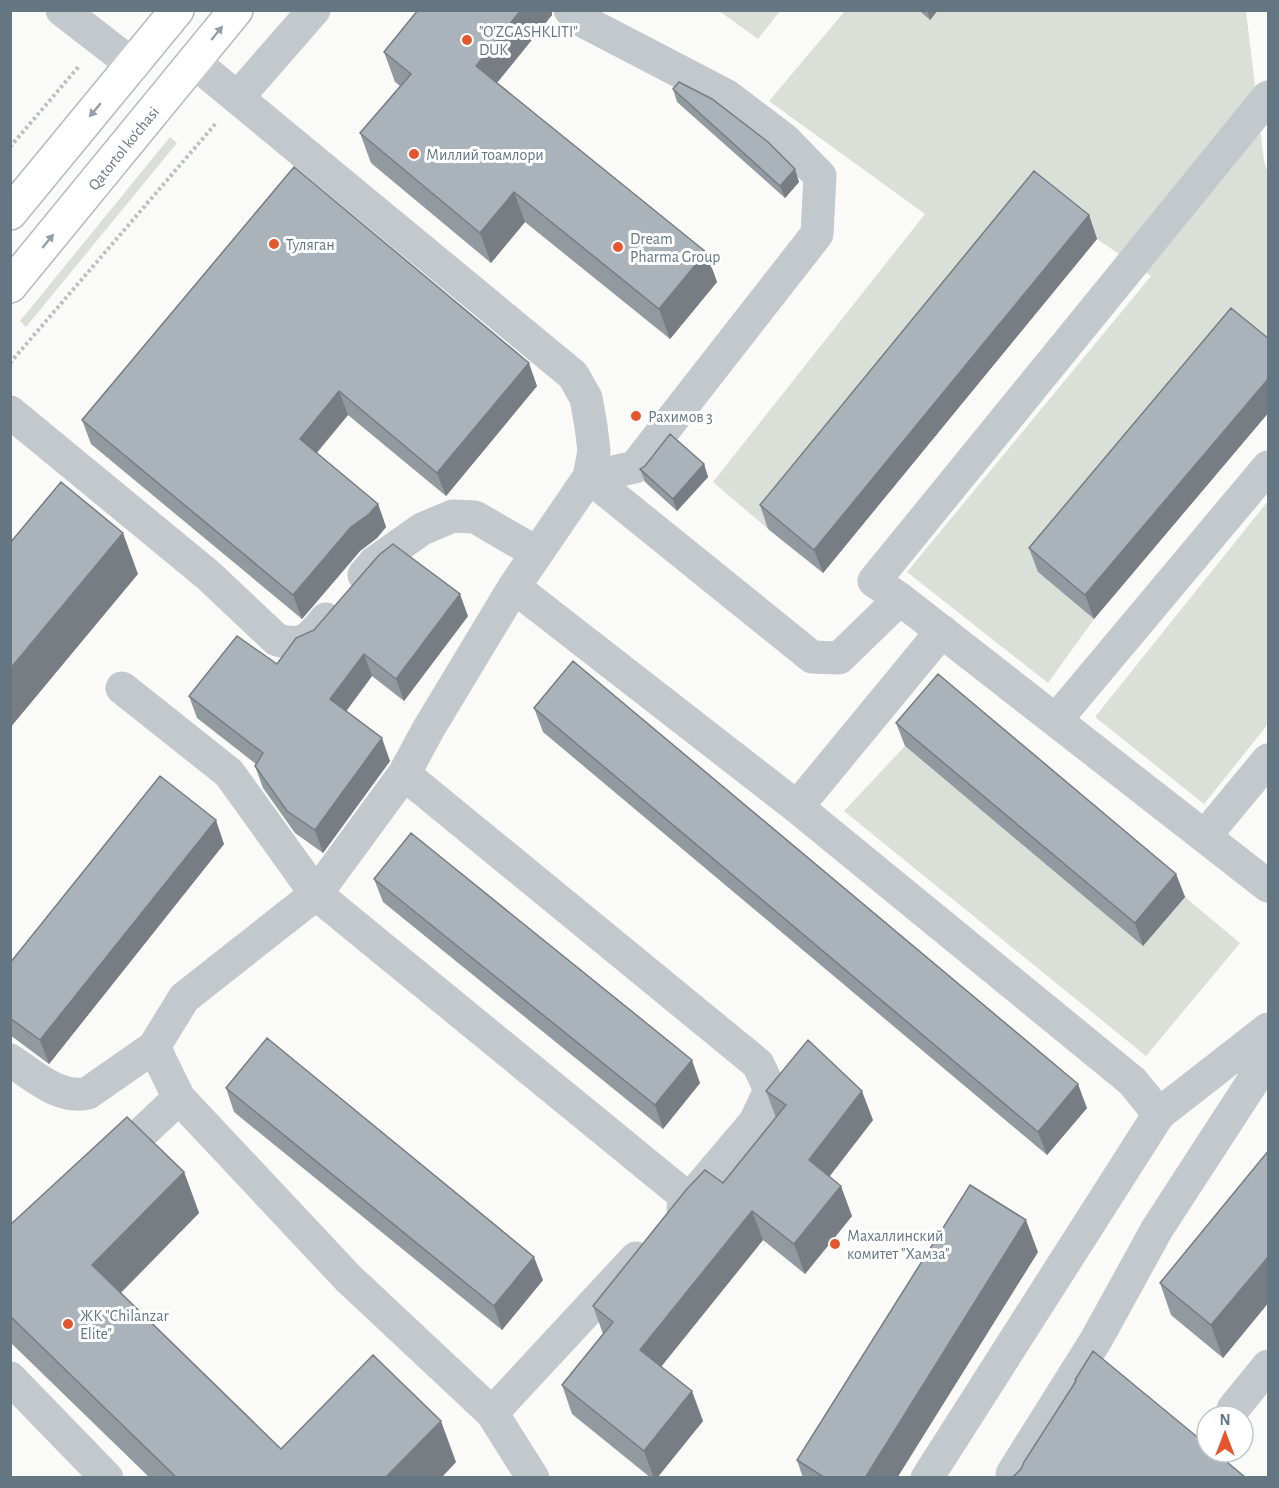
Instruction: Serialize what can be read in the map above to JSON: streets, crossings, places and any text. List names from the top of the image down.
{
  "streets": {
    "main road": ["Qatortol ko'chasi"]
  },
  "places": [
    "\"O'ZGASHKLITI\" DUK",
    "Миллий тоамлори",
    "Туляган",
    "Dream Pharma Group",
    "Рахимов 3",
    "Махаллинский комитет \"Хамза\"",
    "ЖК \"Chilanzar Elite\""
  ],
  "north": "top"
}
